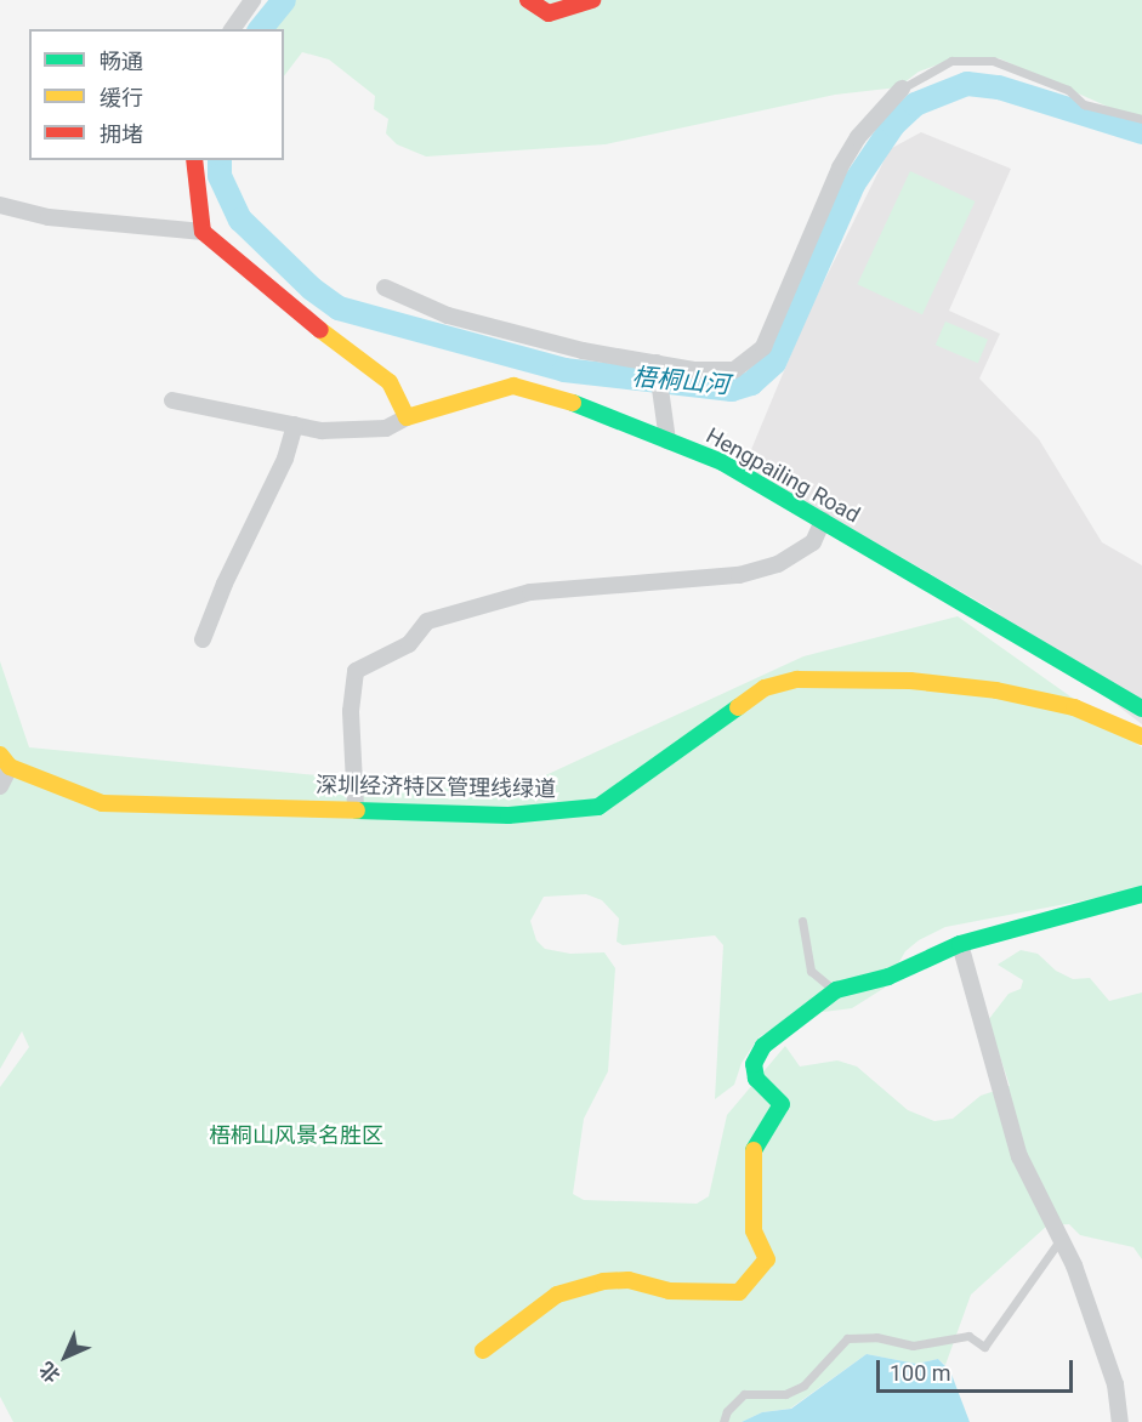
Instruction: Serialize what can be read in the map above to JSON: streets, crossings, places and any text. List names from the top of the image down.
{
  "streets": {
    "street": ["Hengpailing Road", "深圳经济特区管理线绿道"]
  },
  "water": ["梧桐山河"],
  "parks": ["梧桐山风景名胜区"],
  "legend": ["畅通", "缓行", "拥堵"],
  "scale_bar": "100 m",
  "north": "bottom left"
}
